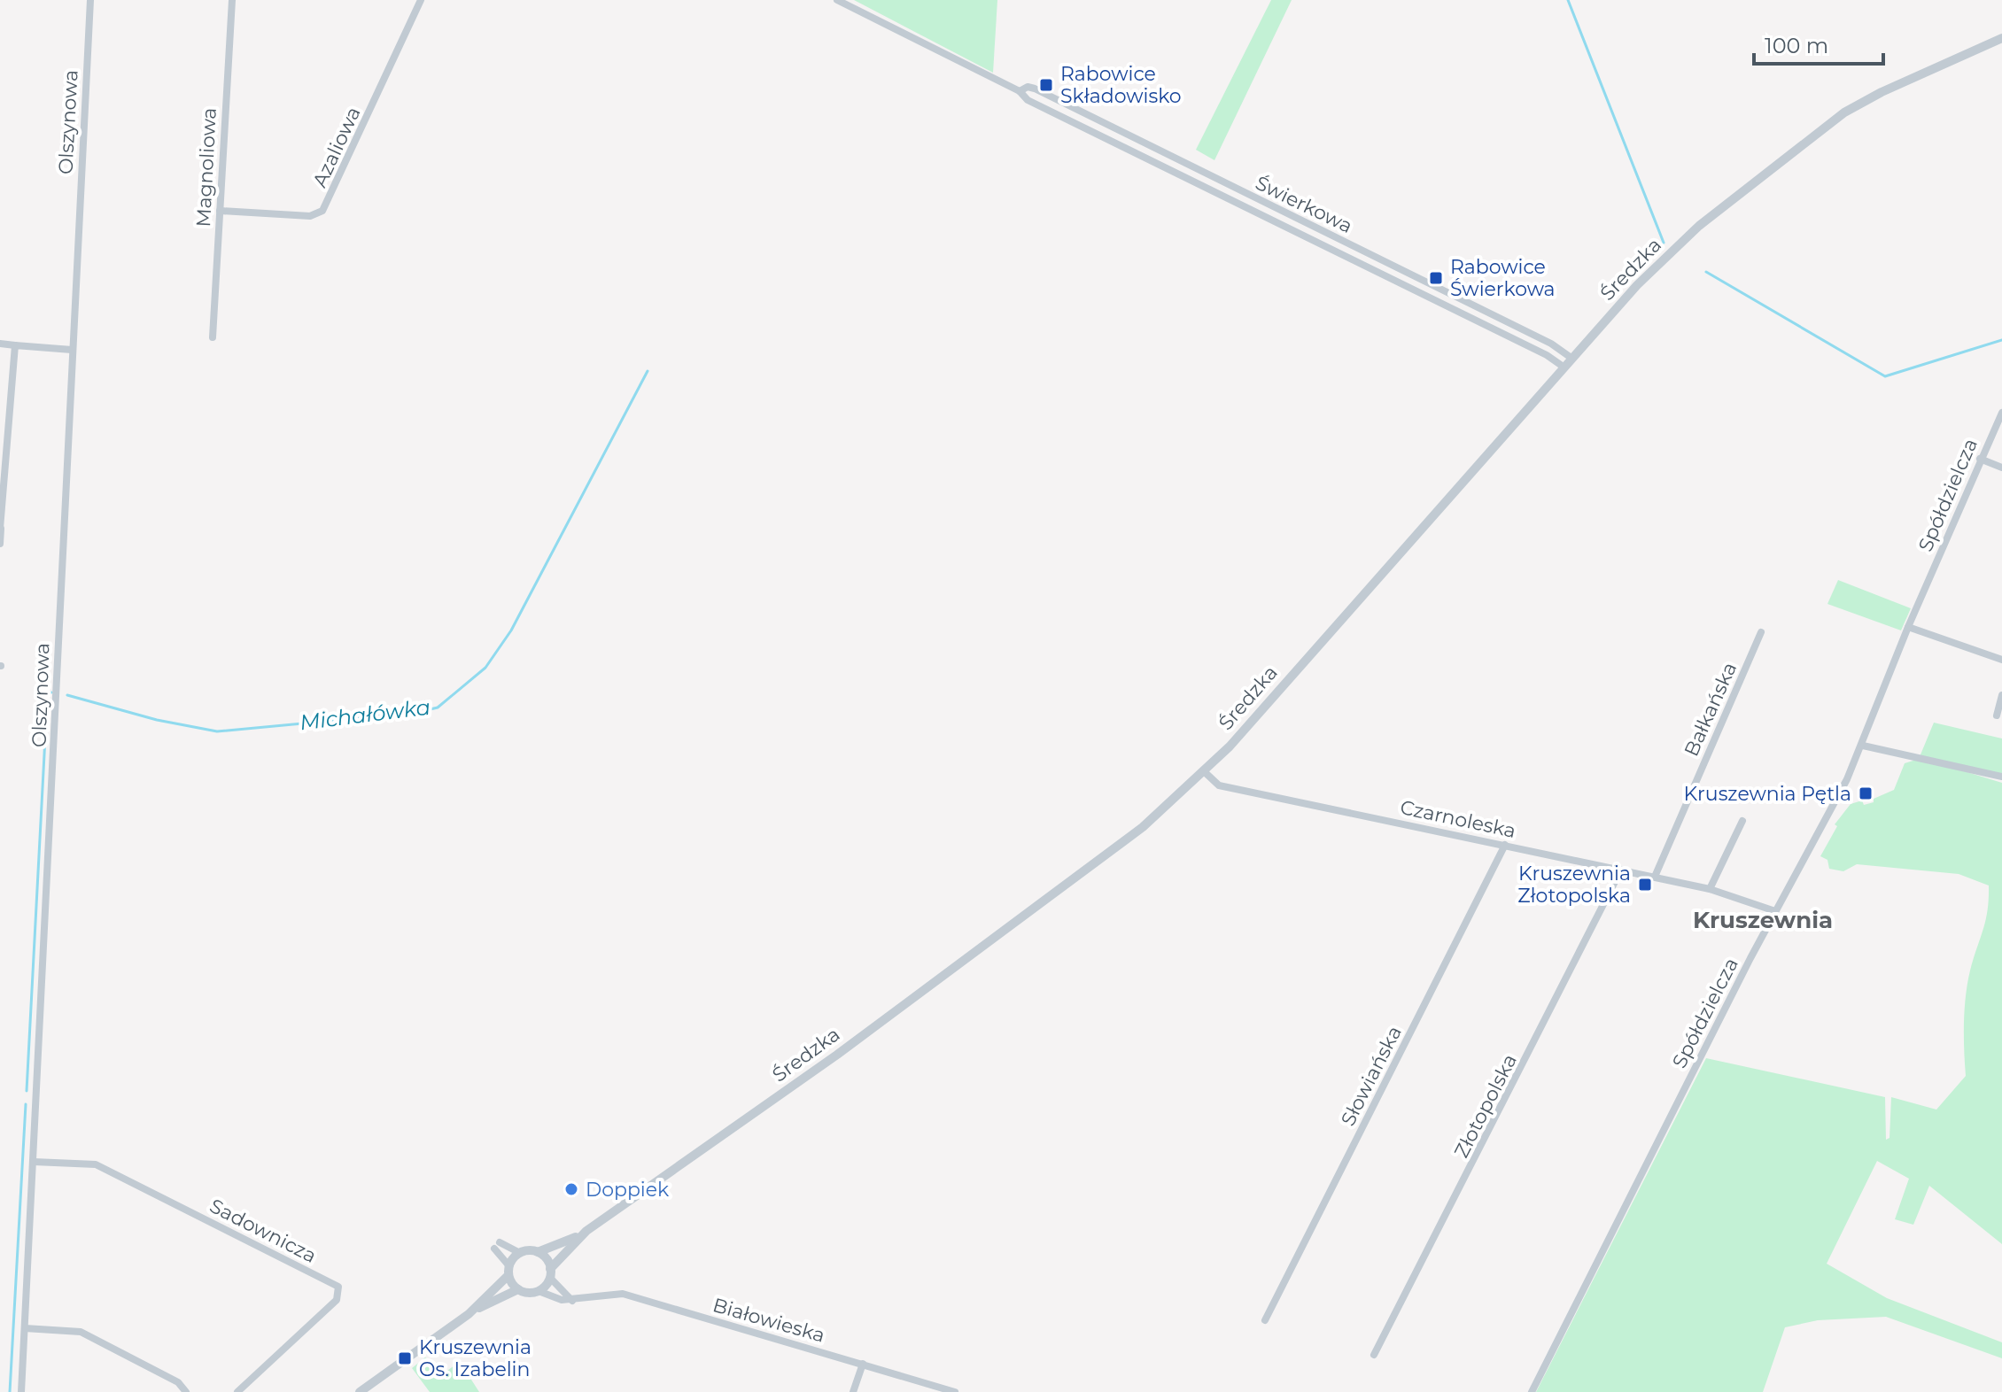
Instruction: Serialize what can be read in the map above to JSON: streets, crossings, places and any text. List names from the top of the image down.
{
  "streets": {
    "street": [
      "Olszynowa",
      "Azaliowa",
      "Magnoliowa",
      "Świerkowa",
      "Średzka",
      "Spółdzielcza",
      "Bałkańska",
      "Czarnoleska",
      "Słowiańska",
      "Złotopolska",
      "Sadownicza",
      "Białowieska"
    ]
  },
  "crossings": [
    ["Olszynowa", "Sadownicza"],
    ["Azaliowa", "Magnoliowa"],
    ["Świerkowa", "Średzka"],
    ["Średzka", "Czarnoleska"],
    ["Średzka", "Białowieska"],
    ["Spółdzielcza", "Czarnoleska"],
    ["Bałkańska", "Czarnoleska"],
    ["Czarnoleska", "Słowiańska"],
    ["Czarnoleska", "Złotopolska"]
  ],
  "districts": ["Kruszewnia"],
  "water": ["Michałówka"],
  "places": {
    "transit": [
      "Rabowice Składowisko",
      "Rabowice Świerkowa",
      "Kruszewnia Pętla",
      "Kruszewnia Złotopolska",
      "Kruszewnia Os. Izabelin"
    ],
    "other": ["Doppiek"]
  },
  "scale_bar": "100 m"
}
